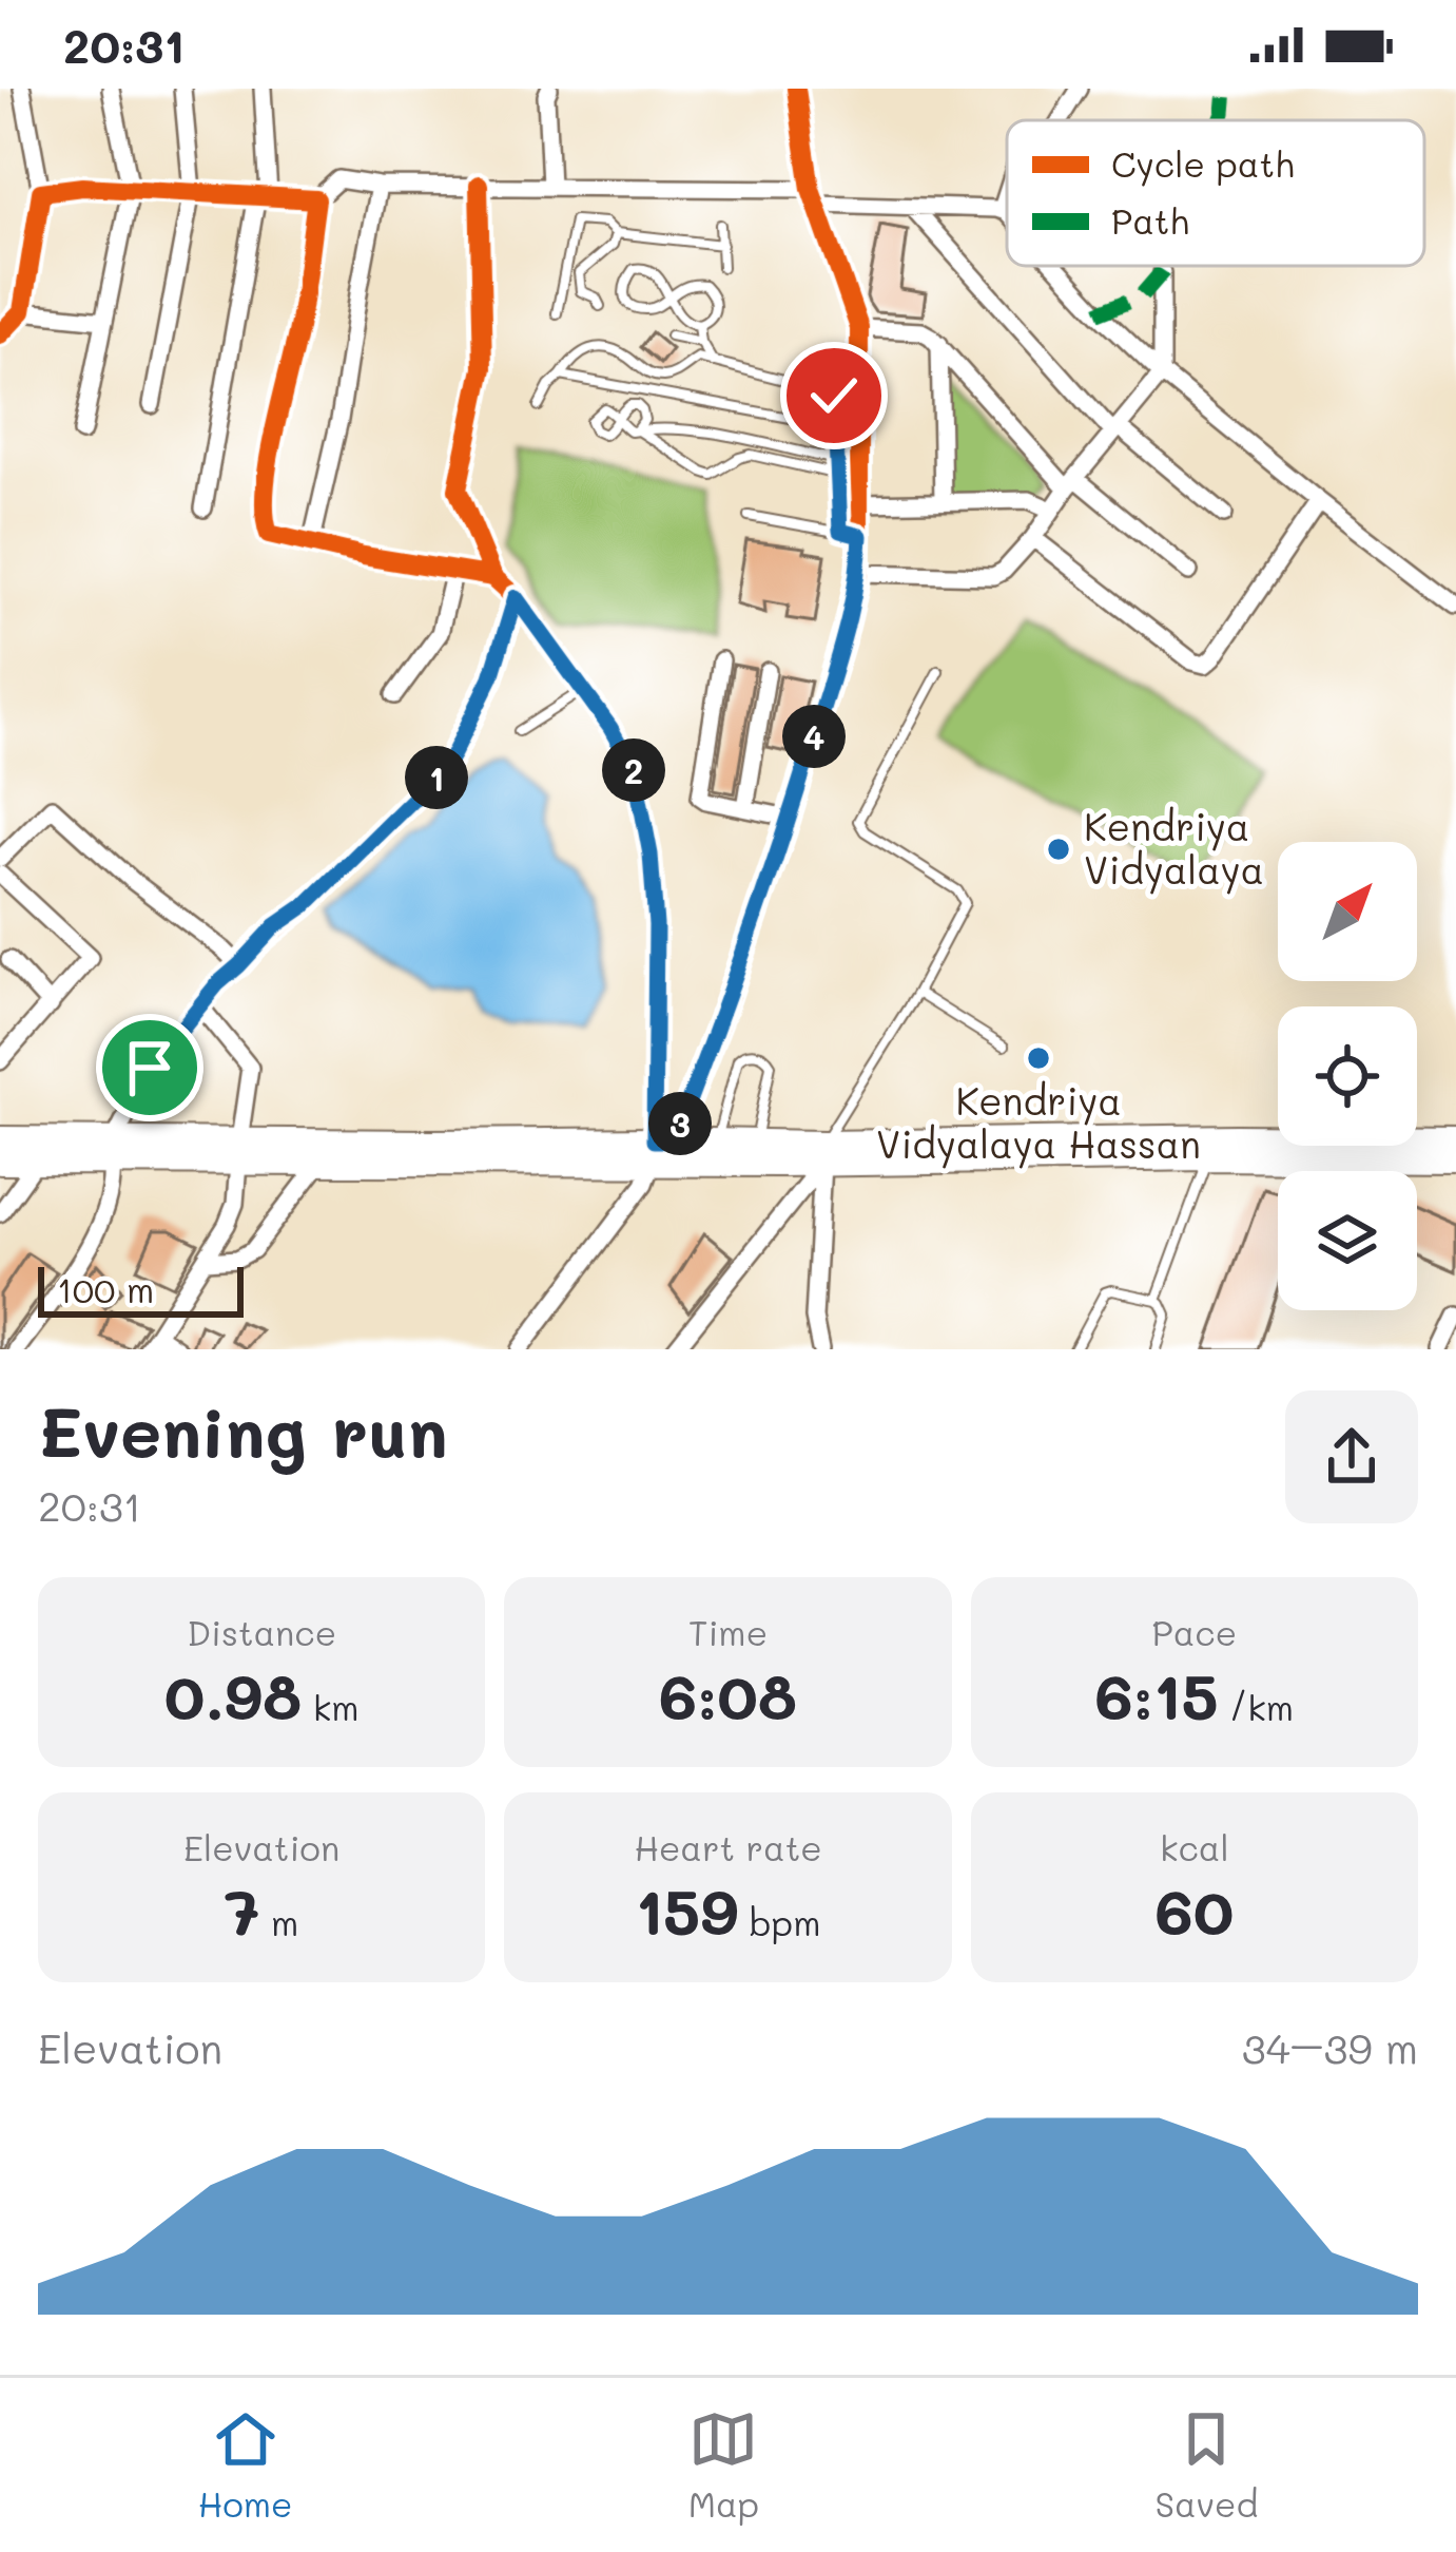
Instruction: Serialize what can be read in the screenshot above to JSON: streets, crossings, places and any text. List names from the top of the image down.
{
  "places": ["Kendriya Vidyalaya", "Kendriya Vidyalaya Hassan"],
  "legend": ["Cycle path", "Path"],
  "scale_bar": "100 m",
  "north": "top right",
  "page": {
    "status": "20:31",
    "pins": [
      "4",
      "2",
      "1",
      "3"
    ],
    "scale": "100 m",
    "heading": ["Evening run", "20:31"],
    "stats": [
      ["Distance", "0.98 km"],
      ["Time", "6:08"],
      ["Pace", "6:15 /km"],
      ["Elevation", "7 m"],
      ["Heart rate", "159 bpm"],
      ["kcal", "60"]
    ],
    "chart": ["Elevation", "34–39 m"],
    "tabs": ["Home", "Map", "Saved"]
  }
}
